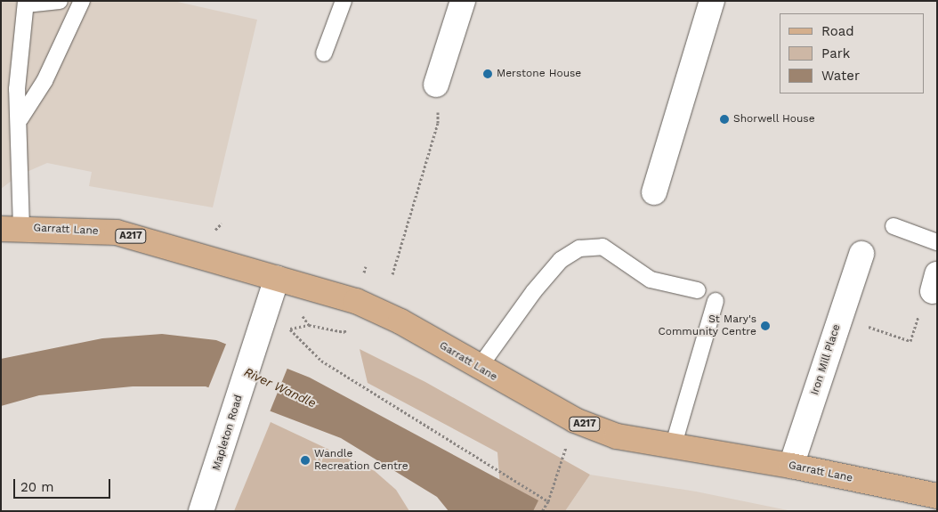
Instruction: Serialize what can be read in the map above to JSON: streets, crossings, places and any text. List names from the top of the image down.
{
  "streets": {
    "main road": ["Garratt Lane", "A217"],
    "street": ["Iron Mill Place", "Mapleton Road"]
  },
  "crossings": [
    ["Garratt Lane", "Iron Mill Place"],
    ["Garratt Lane", "Mapleton Road"]
  ],
  "water": ["River Wandle"],
  "places": [
    "Merstone House",
    "Shorwell House",
    "St Mary's Community Centre",
    "Wandle Recreation Centre"
  ],
  "legend": ["Road", "Park", "Water"],
  "scale_bar": "20 m"
}
